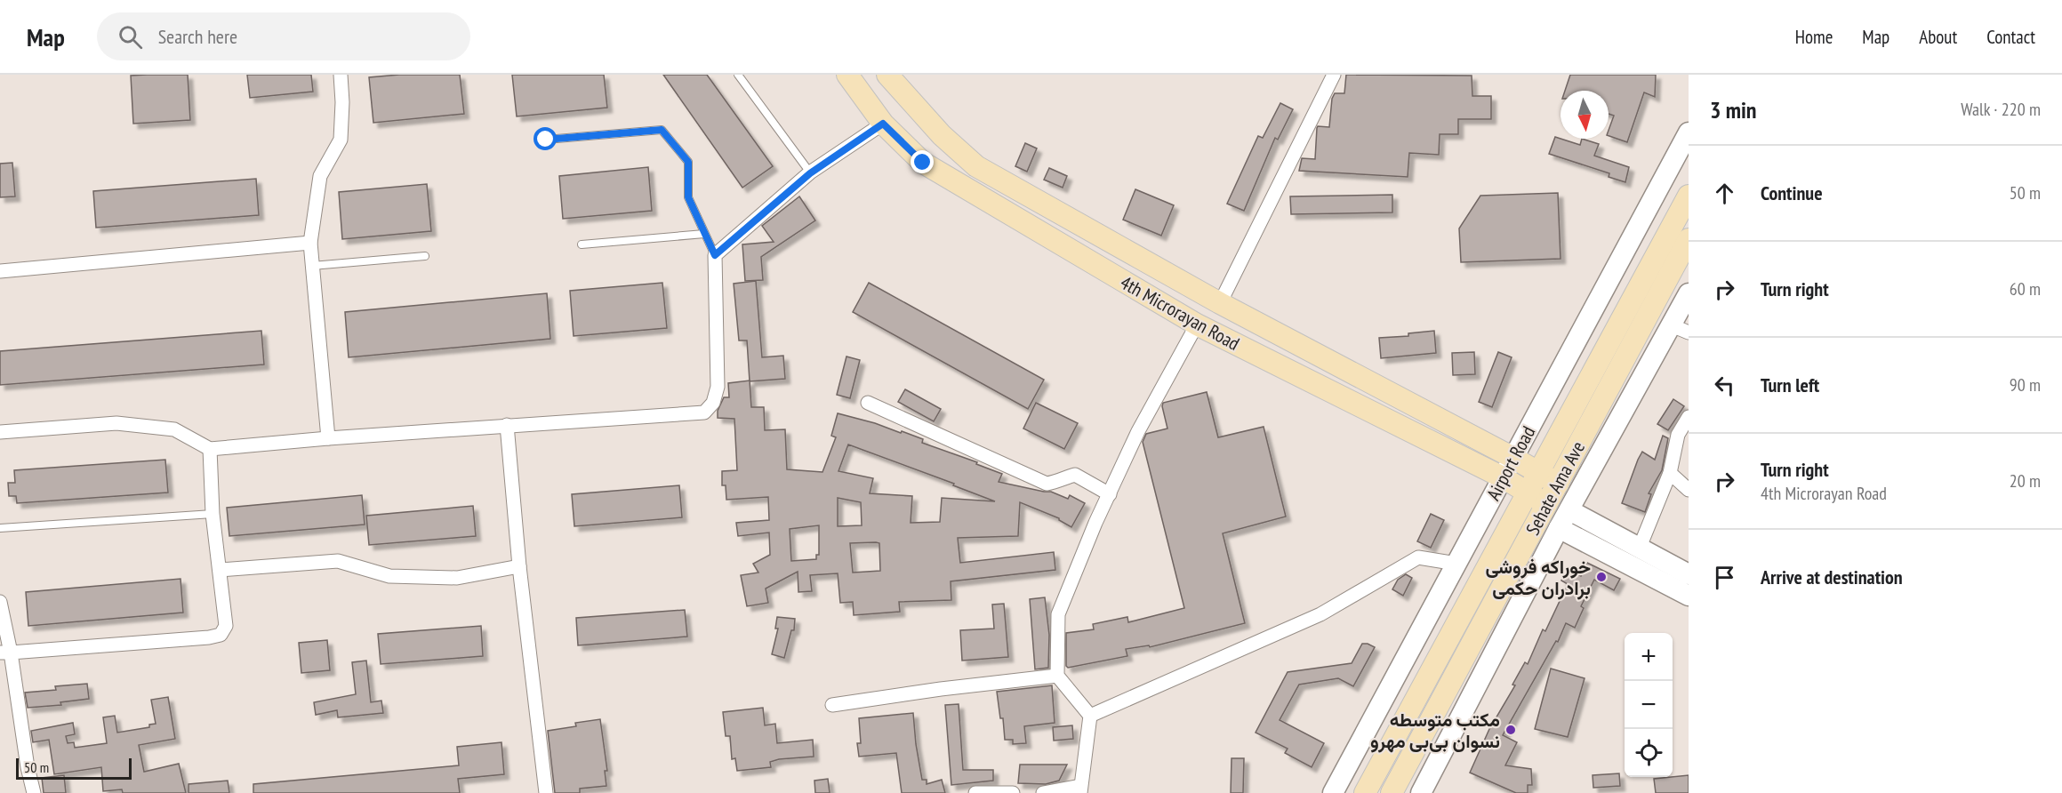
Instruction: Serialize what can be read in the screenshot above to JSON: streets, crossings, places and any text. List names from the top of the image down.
{
  "streets": {
    "main road": ["4th Microrayan Road", "Airport Road", "Sehate Ama Ave"]
  },
  "crossings": [
    ["4th Microrayan Road", "Airport Road"],
    ["4th Microrayan Road", "Sehate Ama Ave"]
  ],
  "places": ["خوراکه فروشی برادران حکمی", "مکتب متوسطه نسوان بی‌بی مهرو"],
  "scale_bar": "50 m",
  "north": "bottom",
  "page": {
    "header": "Map",
    "search": "Search here",
    "nav": [
      "Home",
      "Map",
      "About",
      "Contact"
    ],
    "heading": ["3 min", "Walk · 220 m"],
    "list": [
      ["Continue", "50 m"],
      ["Turn right", "60 m"],
      ["Turn left", "90 m"],
      ["Turn right", "4th Microrayan Road", "20 m"],
      "Arrive at destination"
    ],
    "map_buttons": ["+", "−"],
    "scale": "50 m"
  }
}
